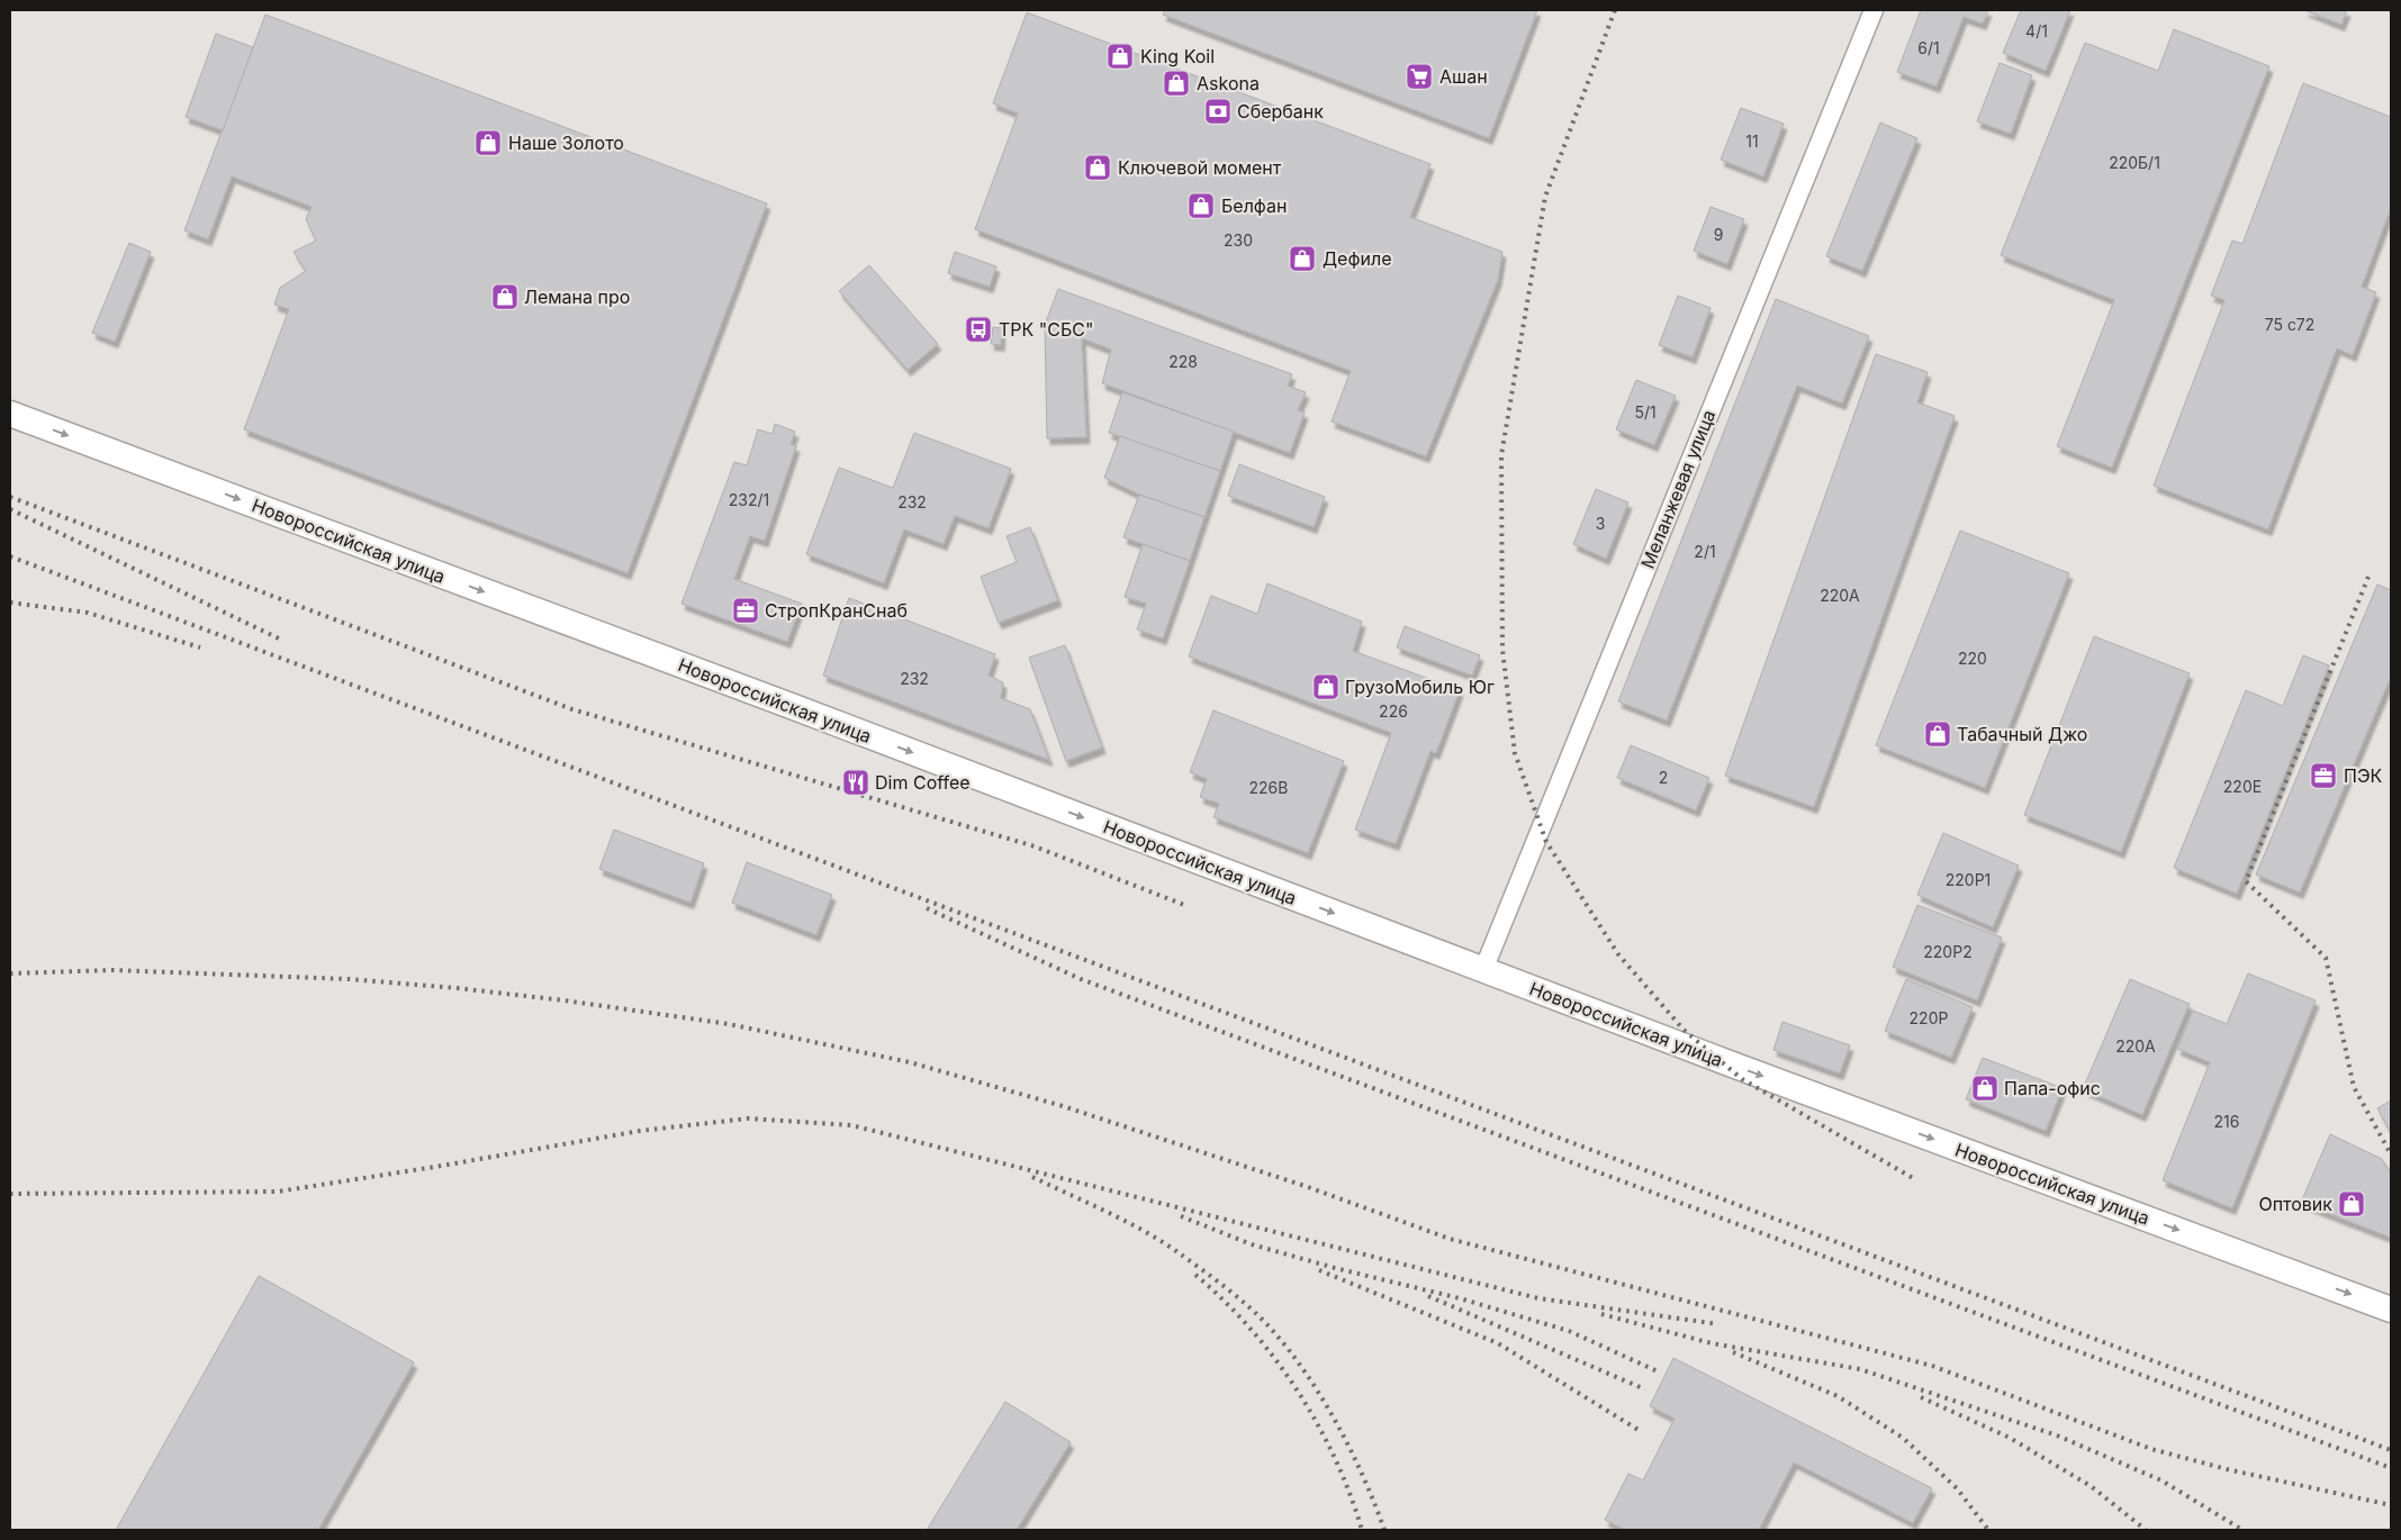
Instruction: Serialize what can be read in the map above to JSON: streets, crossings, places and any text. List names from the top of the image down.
{
  "streets": {
    "main road": ["Новороссийская улица"],
    "street": ["Меланжевая улица"]
  },
  "crossings": [
    ["Меланжевая улица", "Новороссийская улица"]
  ],
  "one_way": ["Новороссийская улица"],
  "places": {
    "shop": [
      "King Koil",
      "Askona",
      "Наше Золото",
      "Ключевой момент",
      "Белфан",
      "Дефиле",
      "Лемана про",
      "ГрузоМобиль Юг",
      "Табачный Джо",
      "Папа-офис",
      "Оптовик"
    ],
    "supermarket": ["Ашан"],
    "bank": ["Сбербанк"],
    "bus stop": ["ТРК \"СБС\""],
    "office": ["СтропКранСнаб", "ПЭК"],
    "restaurant": ["Dim Coffee"]
  },
  "house_numbers": [
    "4/1",
    "6/1",
    "11",
    "220Б/1",
    "9",
    "230",
    "75 с72",
    "228",
    "5/1",
    "232/1",
    "232",
    "3",
    "2/1",
    "220А",
    "220",
    "232",
    "226",
    "2",
    "220Е",
    "226В",
    "220Р1",
    "220Р2",
    "220Р",
    "220А",
    "216"
  ]
}
